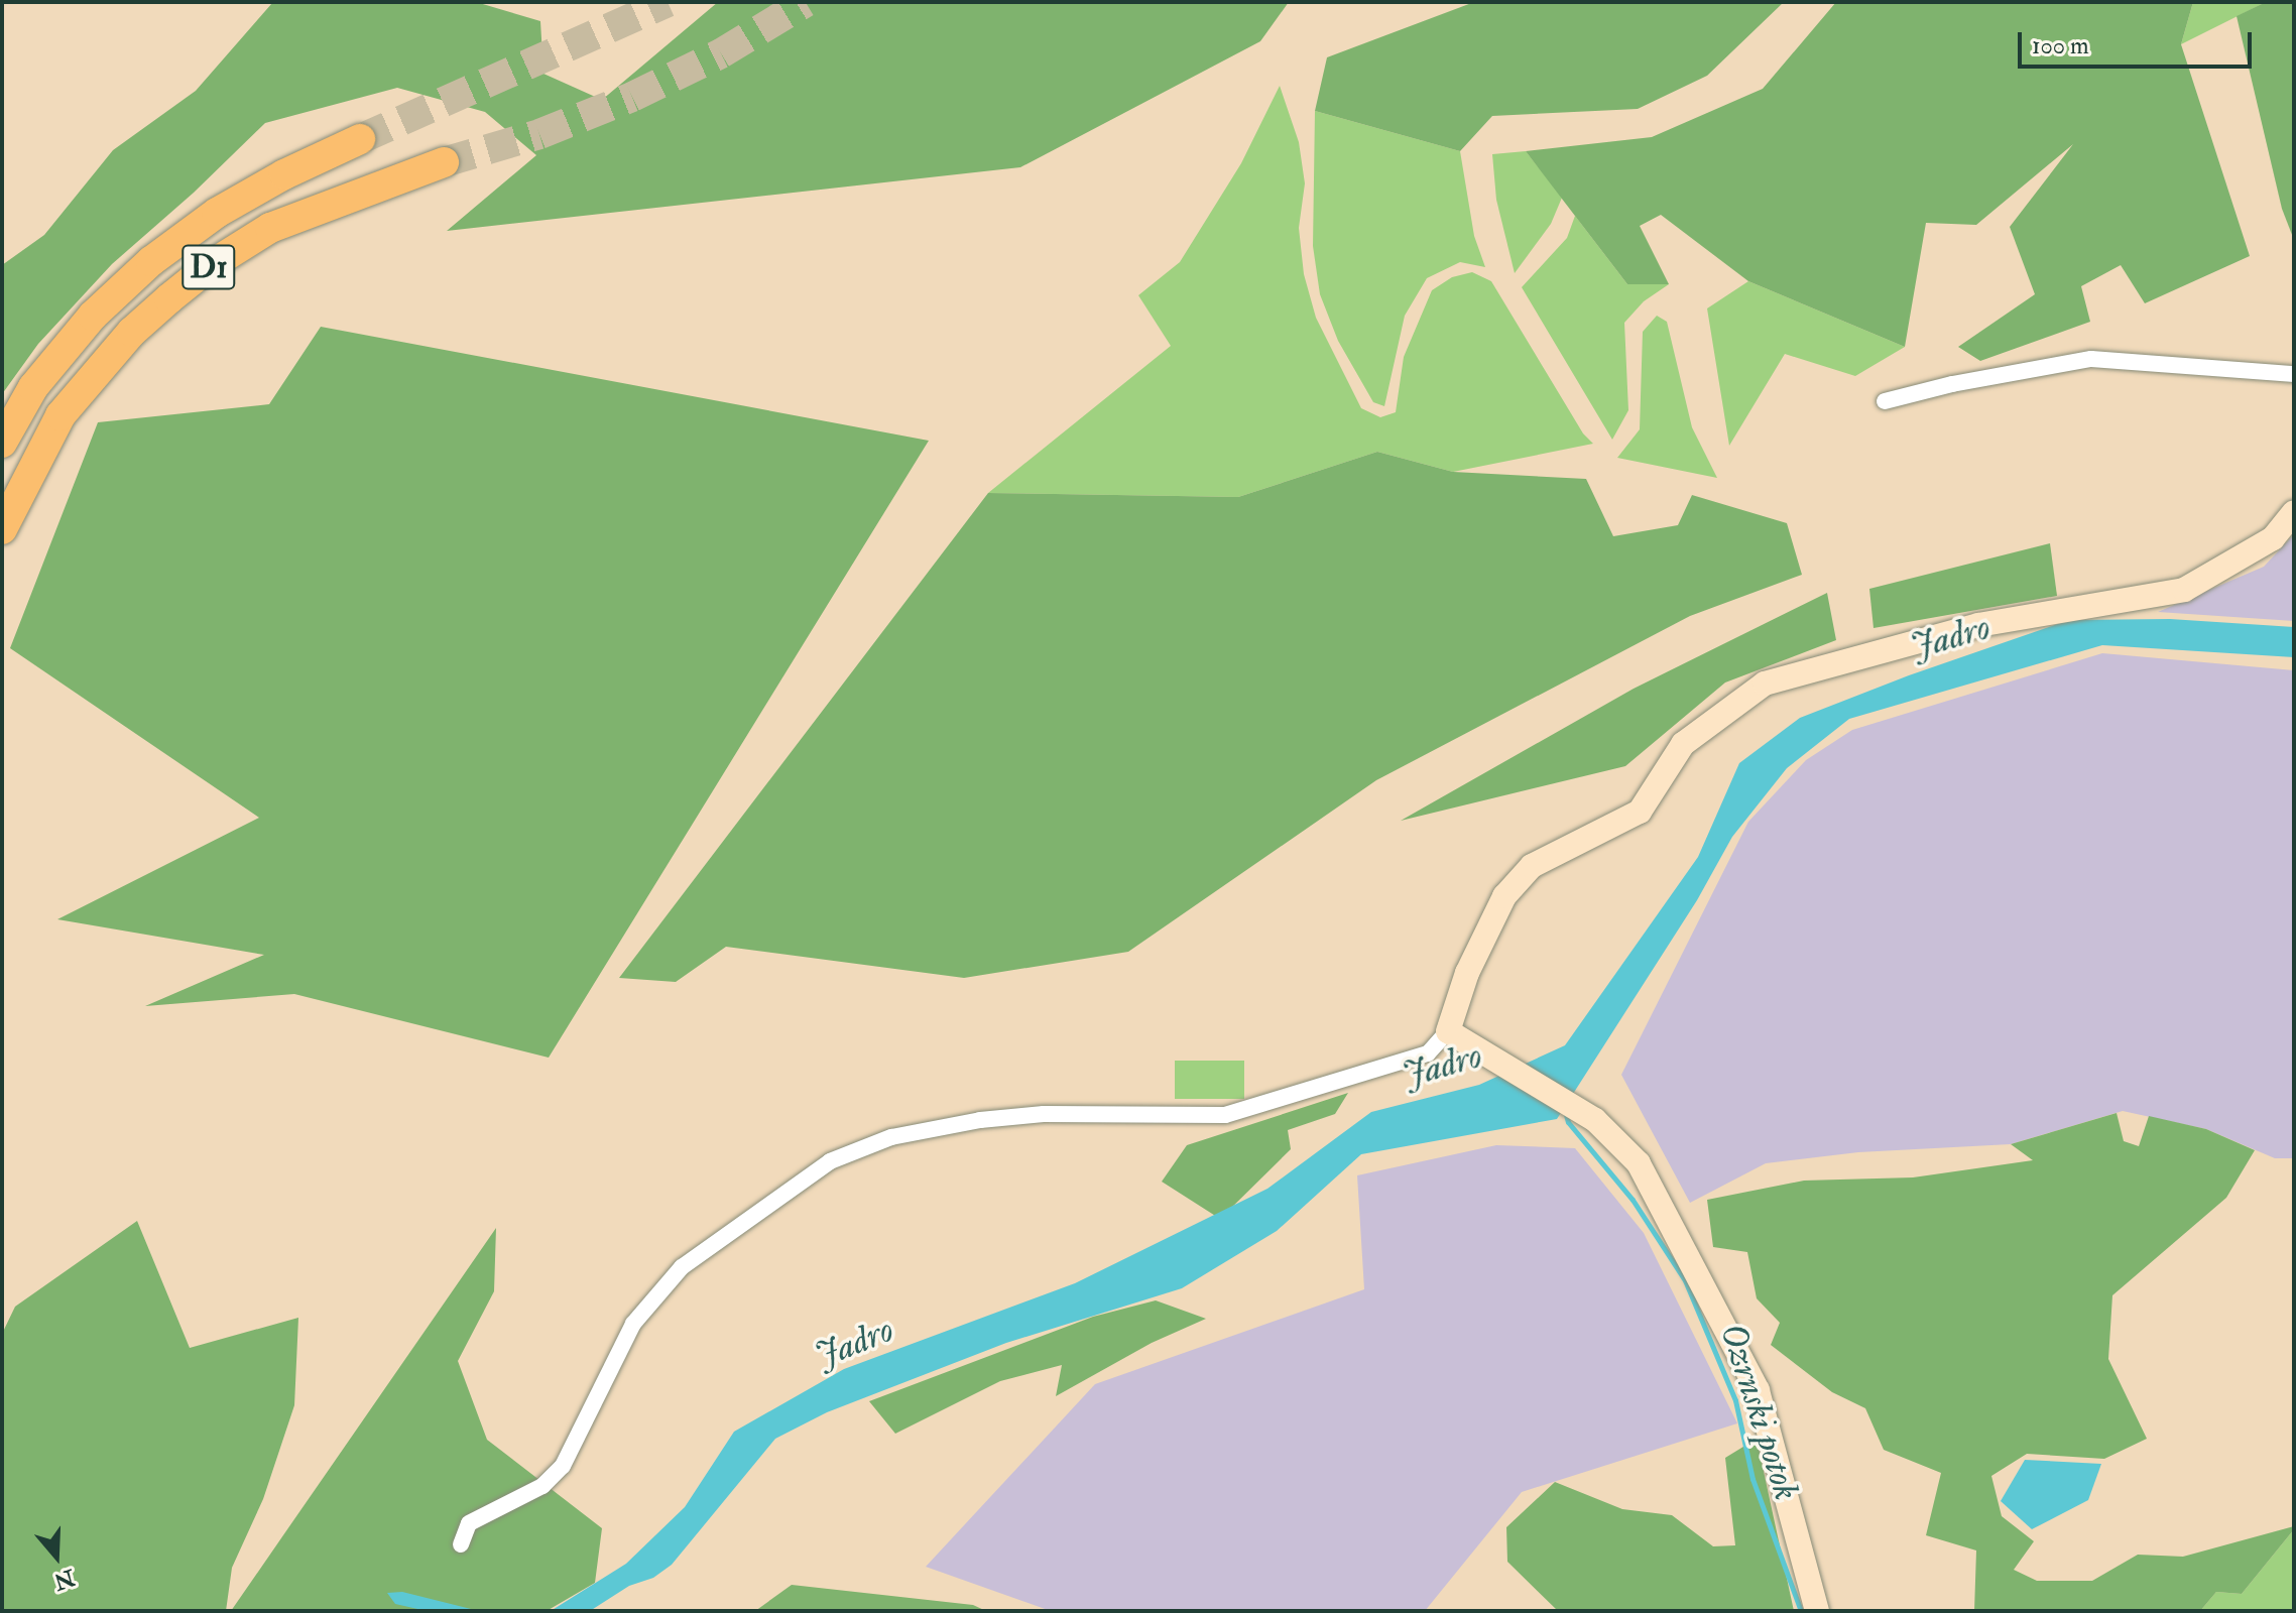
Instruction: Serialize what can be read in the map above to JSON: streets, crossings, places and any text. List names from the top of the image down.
{
  "streets": {
    "highway": ["D1"]
  },
  "water": ["Jadro", "Ozrnski potok"],
  "scale_bar": "100 m",
  "north": "bottom"
}
